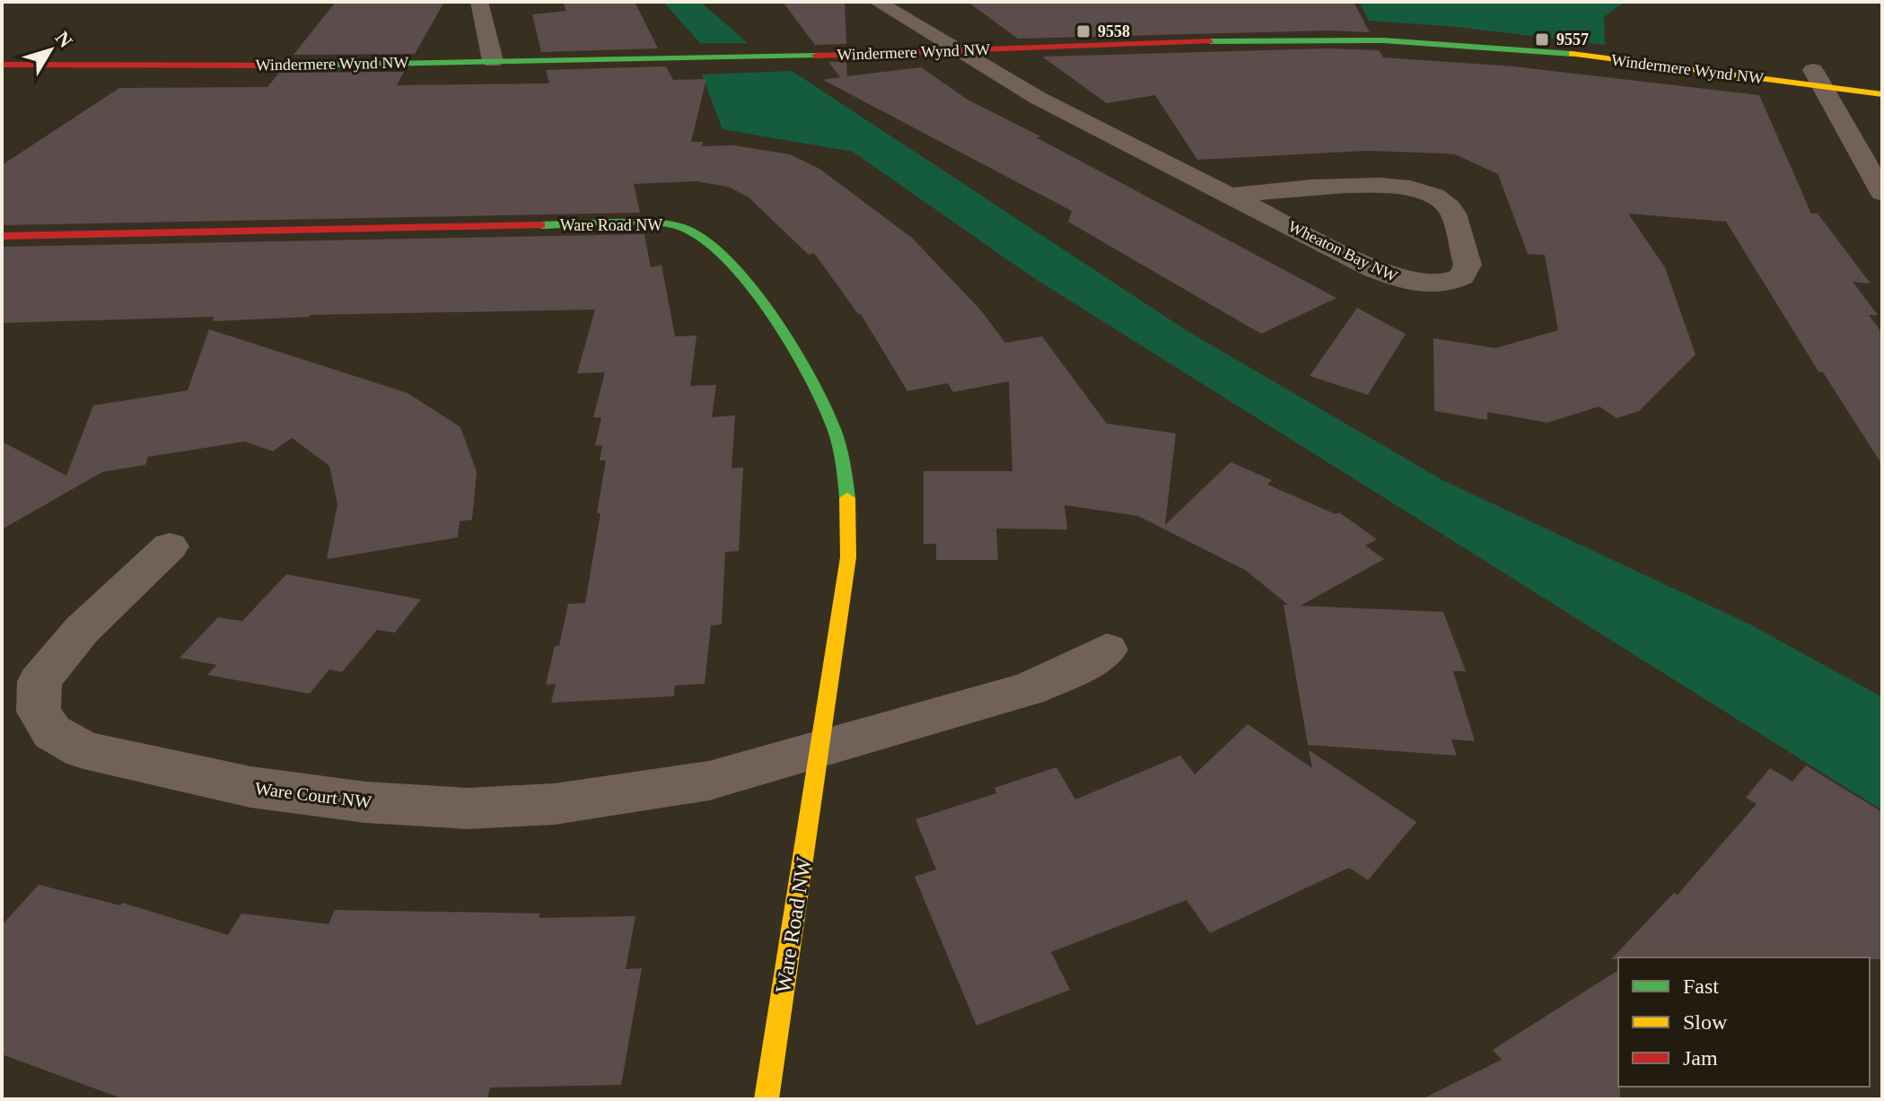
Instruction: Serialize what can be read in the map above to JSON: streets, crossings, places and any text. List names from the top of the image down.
{
  "streets": {
    "street": [
      "Windermere Wynd NW",
      "Ware Road NW",
      "Wheaton Bay NW",
      "Ware Court NW"
    ]
  },
  "crossings": [
    ["Windermere Wynd NW", "Wheaton Bay NW"],
    ["Ware Road NW", "Ware Court NW"]
  ],
  "places": {
    "transit": ["9558", "9557"]
  },
  "legend": ["Fast", "Slow", "Jam"],
  "north": "top right"
}
